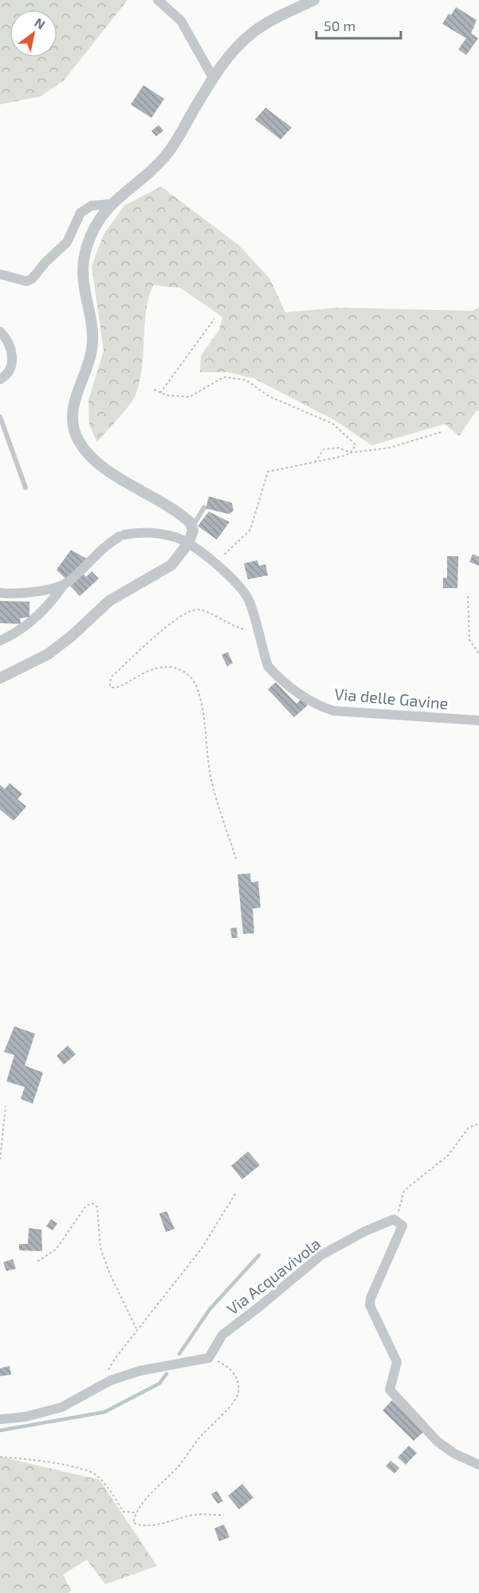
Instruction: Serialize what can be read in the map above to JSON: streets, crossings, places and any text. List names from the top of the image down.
{
  "streets": {
    "street": ["Via delle Gavine", "Via Acquavivola"]
  },
  "scale_bar": "50 m",
  "north": "top right"
}
